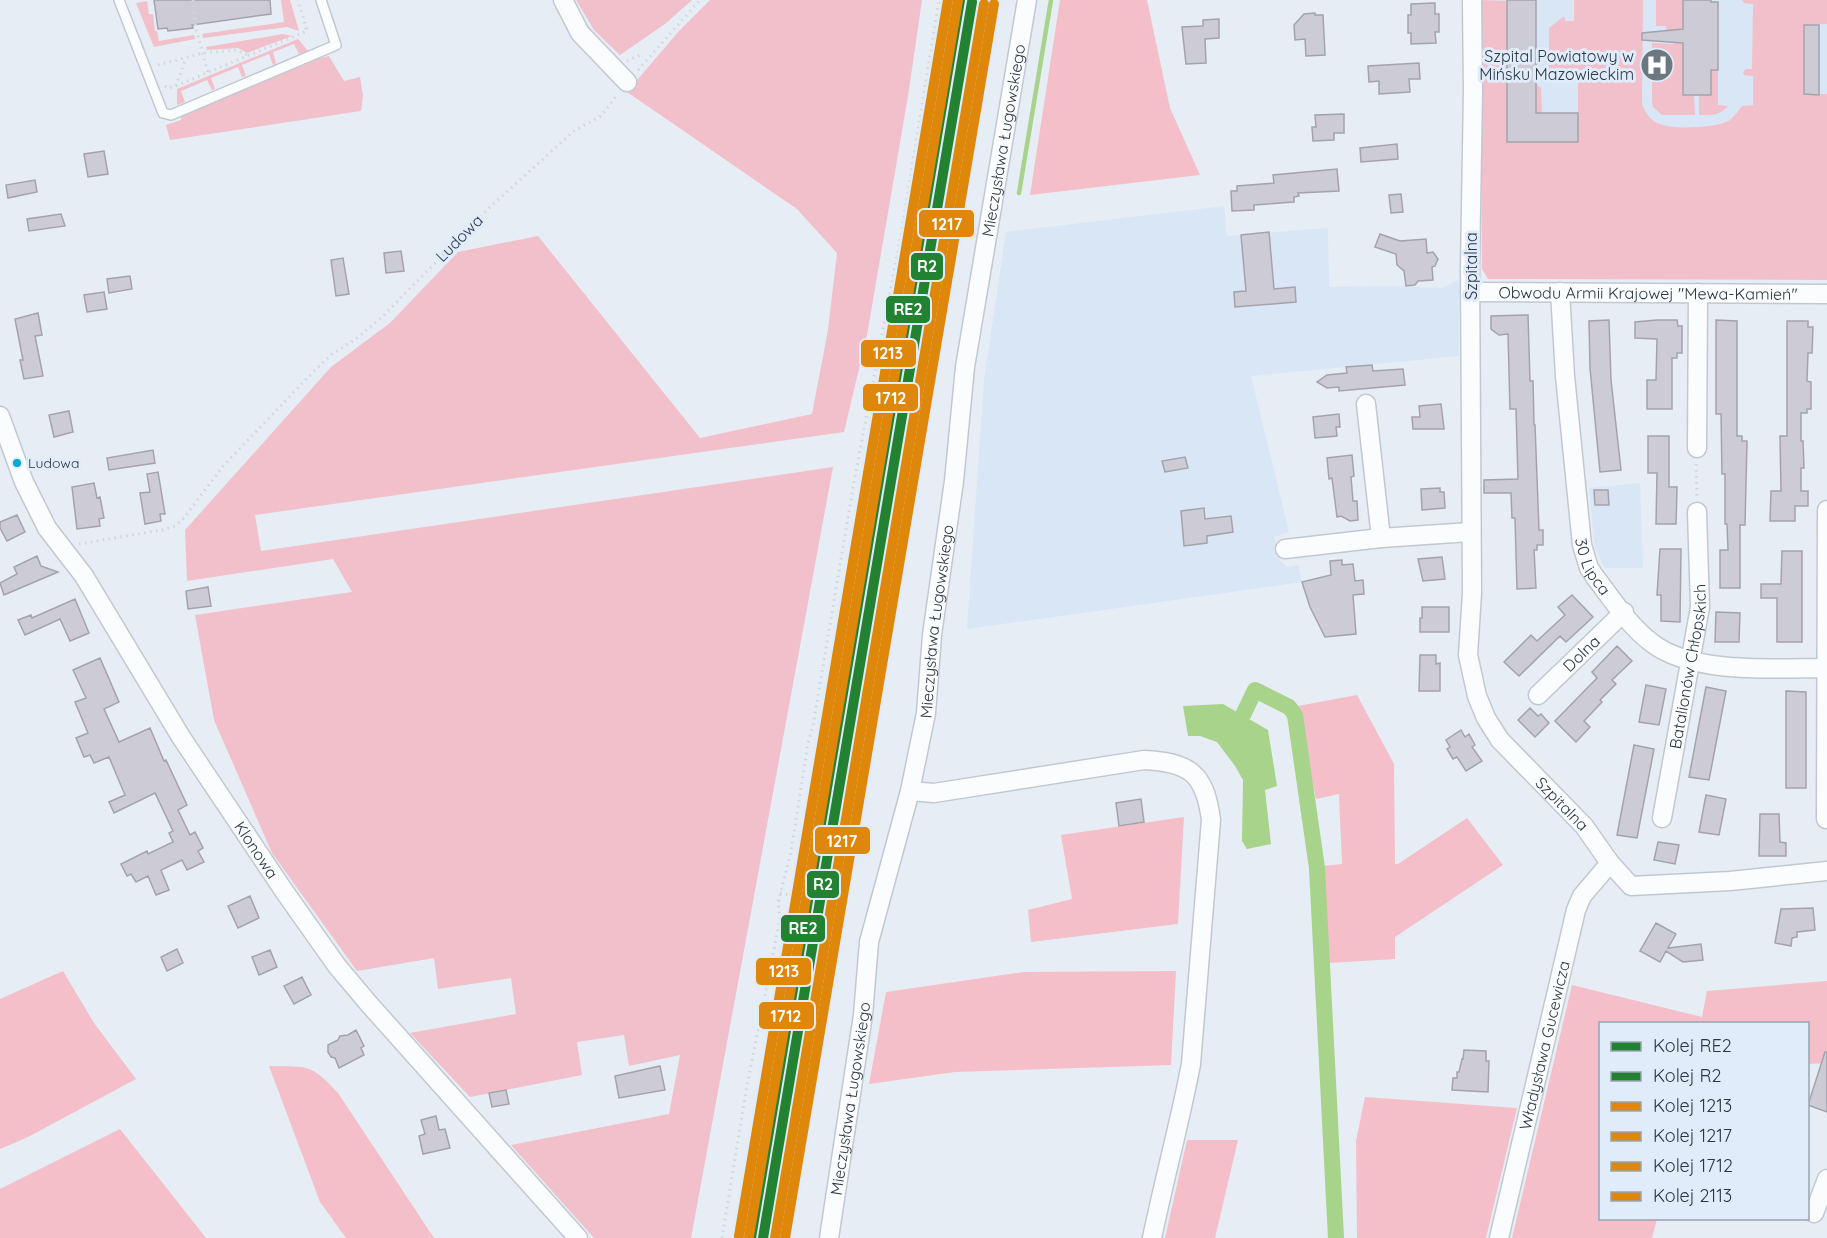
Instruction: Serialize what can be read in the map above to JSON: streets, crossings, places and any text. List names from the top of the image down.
{
  "streets": {
    "street": [
      "Mieczysława Ługowskiego",
      "Szpitalna",
      "Obwodu Armii Krajowej \"Mewa-Kamień\"",
      "30 Lipca",
      "Dolna",
      "Batalionów Chłopskich",
      "Klonowa",
      "Władysława Gucewicza"
    ],
    "path": ["Ludowa"]
  },
  "crossings": [
    ["Ludowa", "Klonowa"],
    ["Szpitalna", "Obwodu Armii Krajowej \"Mewa-Kamień\""],
    ["Szpitalna", "Władysława Gucewicza"],
    ["Obwodu Armii Krajowej \"Mewa-Kamień\"", "30 Lipca"],
    ["30 Lipca", "Dolna"],
    ["30 Lipca", "Batalionów Chłopskich"]
  ],
  "places": {
    "hospital": ["Szpital Powiatowy w Mińsku Mazowieckim"],
    "other": ["Ludowa"]
  },
  "lines": [
    "rail line RE2",
    "rail line 1213",
    "rail line 1712",
    "rail line R2",
    "rail line 1217",
    "rail line 2113"
  ],
  "legend": [
    "Kolej RE2",
    "Kolej R2",
    "Kolej 1213",
    "Kolej 1217",
    "Kolej 1712",
    "Kolej 2113"
  ]
}
